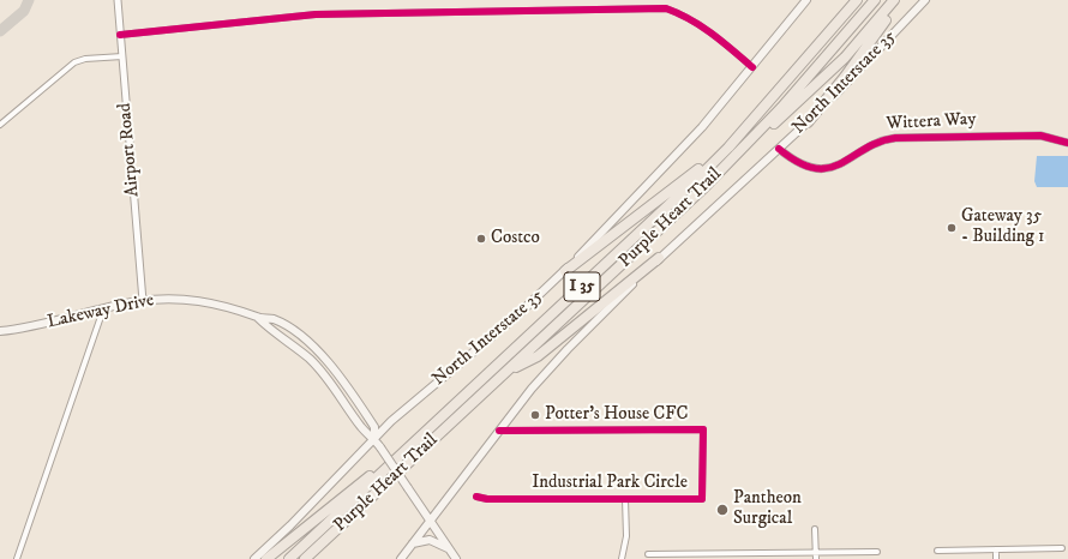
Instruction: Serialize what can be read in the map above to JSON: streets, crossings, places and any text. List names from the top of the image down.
{
  "streets": {
    "highway": ["Purple Heart Trail", "I 35"],
    "main road": ["North Interstate 35", "Lakeway Drive"],
    "street": ["Wittera Way", "Airport Road", "Industrial Park Circle"]
  },
  "crossings": [
    ["North Interstate 35", "Wittera Way"],
    ["North Interstate 35", "Lakeway Drive"],
    ["North Interstate 35", "Industrial Park Circle"],
    ["Airport Road", "Lakeway Drive"]
  ],
  "places": [
    "Gateway 35 - Building 1",
    "Costco",
    "Potter's House CFC",
    "Pantheon Surgical"
  ]
}
